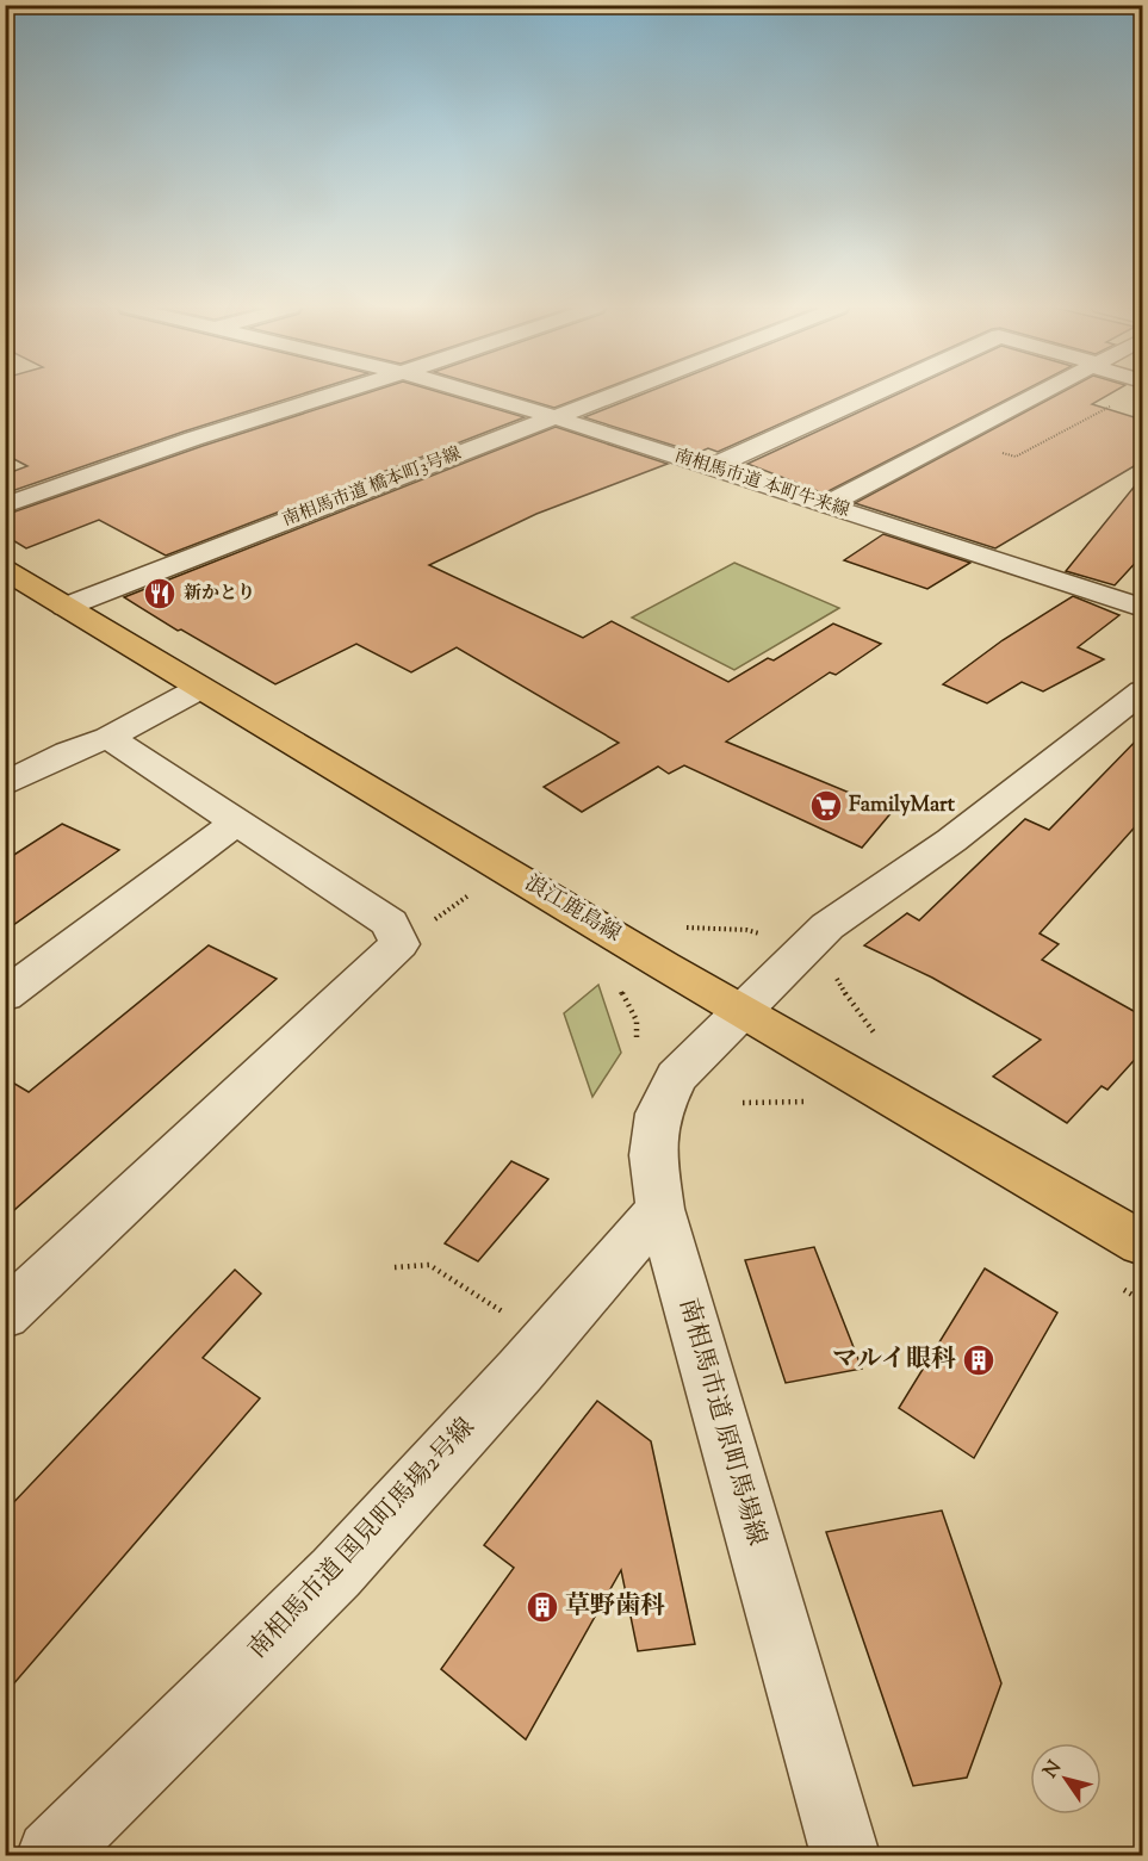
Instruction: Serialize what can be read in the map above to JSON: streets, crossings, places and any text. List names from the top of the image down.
{
  "streets": {
    "main road": ["浪江鹿島線"],
    "street": [
      "南相馬市道 本町牛来線",
      "南相馬市道 橋本町3号線",
      "南相馬市道 原町馬場線",
      "南相馬市道 国見町馬場2号線"
    ]
  },
  "crossings": [
    ["南相馬市道 本町牛来線", "南相馬市道 橋本町3号線"],
    ["南相馬市道 橋本町3号線", "浪江鹿島線"],
    ["浪江鹿島線", "南相馬市道 原町馬場線"],
    ["南相馬市道 原町馬場線", "南相馬市道 国見町馬場2号線"]
  ],
  "places": {
    "restaurant": ["新かとり"],
    "supermarket": ["FamilyMart"],
    "building": ["マルイ眼科", "草野歯科"]
  },
  "north": "top left"
}
